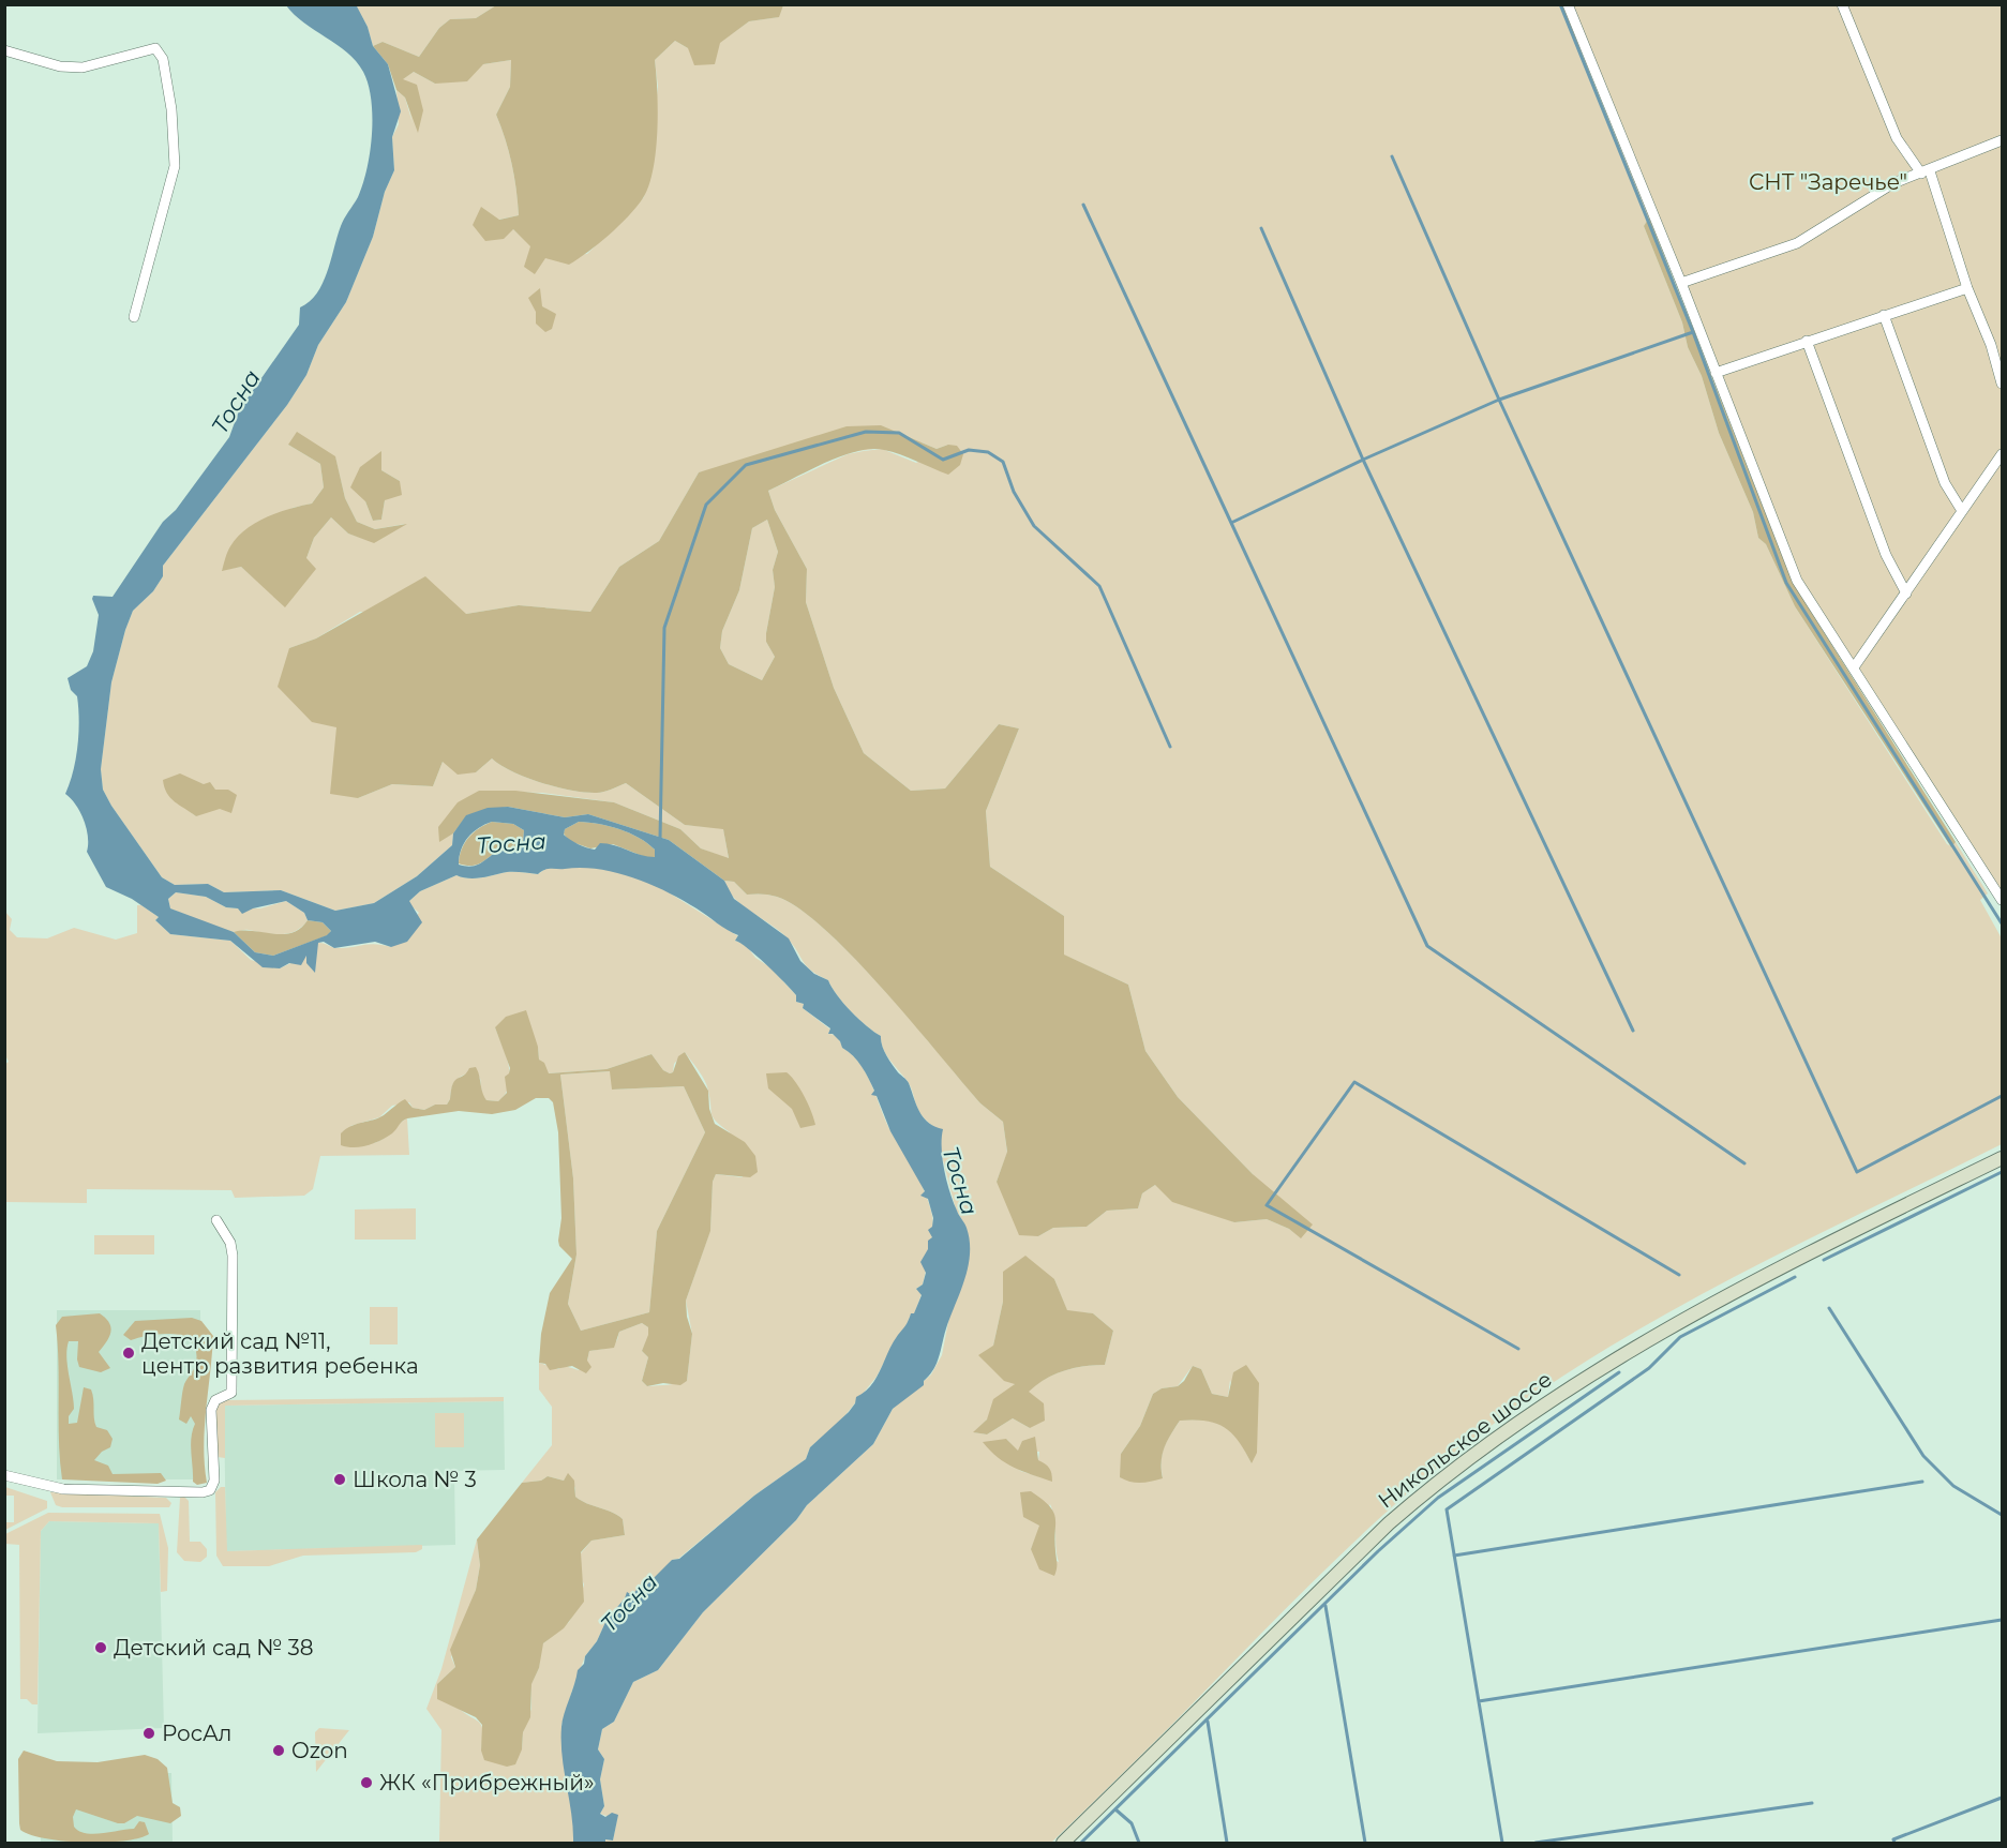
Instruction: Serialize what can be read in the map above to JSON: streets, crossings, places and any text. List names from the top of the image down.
{
  "streets": {
    "main road": ["Никольское шоссе"]
  },
  "water": ["Тосна"],
  "parks": ["СНТ \"Заречье\""],
  "places": [
    "Детский сад №11, центр развития ребенка",
    "Школа № 3",
    "Детский сад № 38",
    "РосАл",
    "Ozon",
    "ЖК «Прибрежный»"
  ]
}
